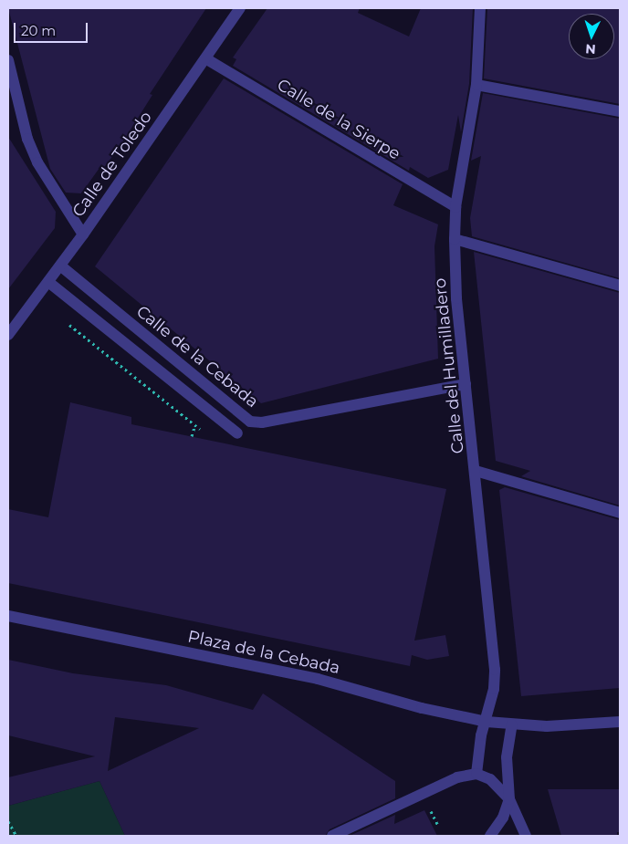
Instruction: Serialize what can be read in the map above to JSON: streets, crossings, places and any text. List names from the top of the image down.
{
  "streets": {
    "street": [
      "Calle de la Sierpe",
      "Calle de Toledo",
      "Calle de la Cebada",
      "Calle del Humilladero",
      "Plaza de la Cebada"
    ]
  },
  "crossings": [
    ["Calle de la Sierpe", "Calle de Toledo"],
    ["Calle de la Sierpe", "Calle del Humilladero"],
    ["Calle de Toledo", "Calle de la Cebada"],
    ["Calle de la Cebada", "Calle del Humilladero"],
    ["Calle del Humilladero", "Plaza de la Cebada"]
  ],
  "scale_bar": "20 m",
  "north": "bottom"
}
